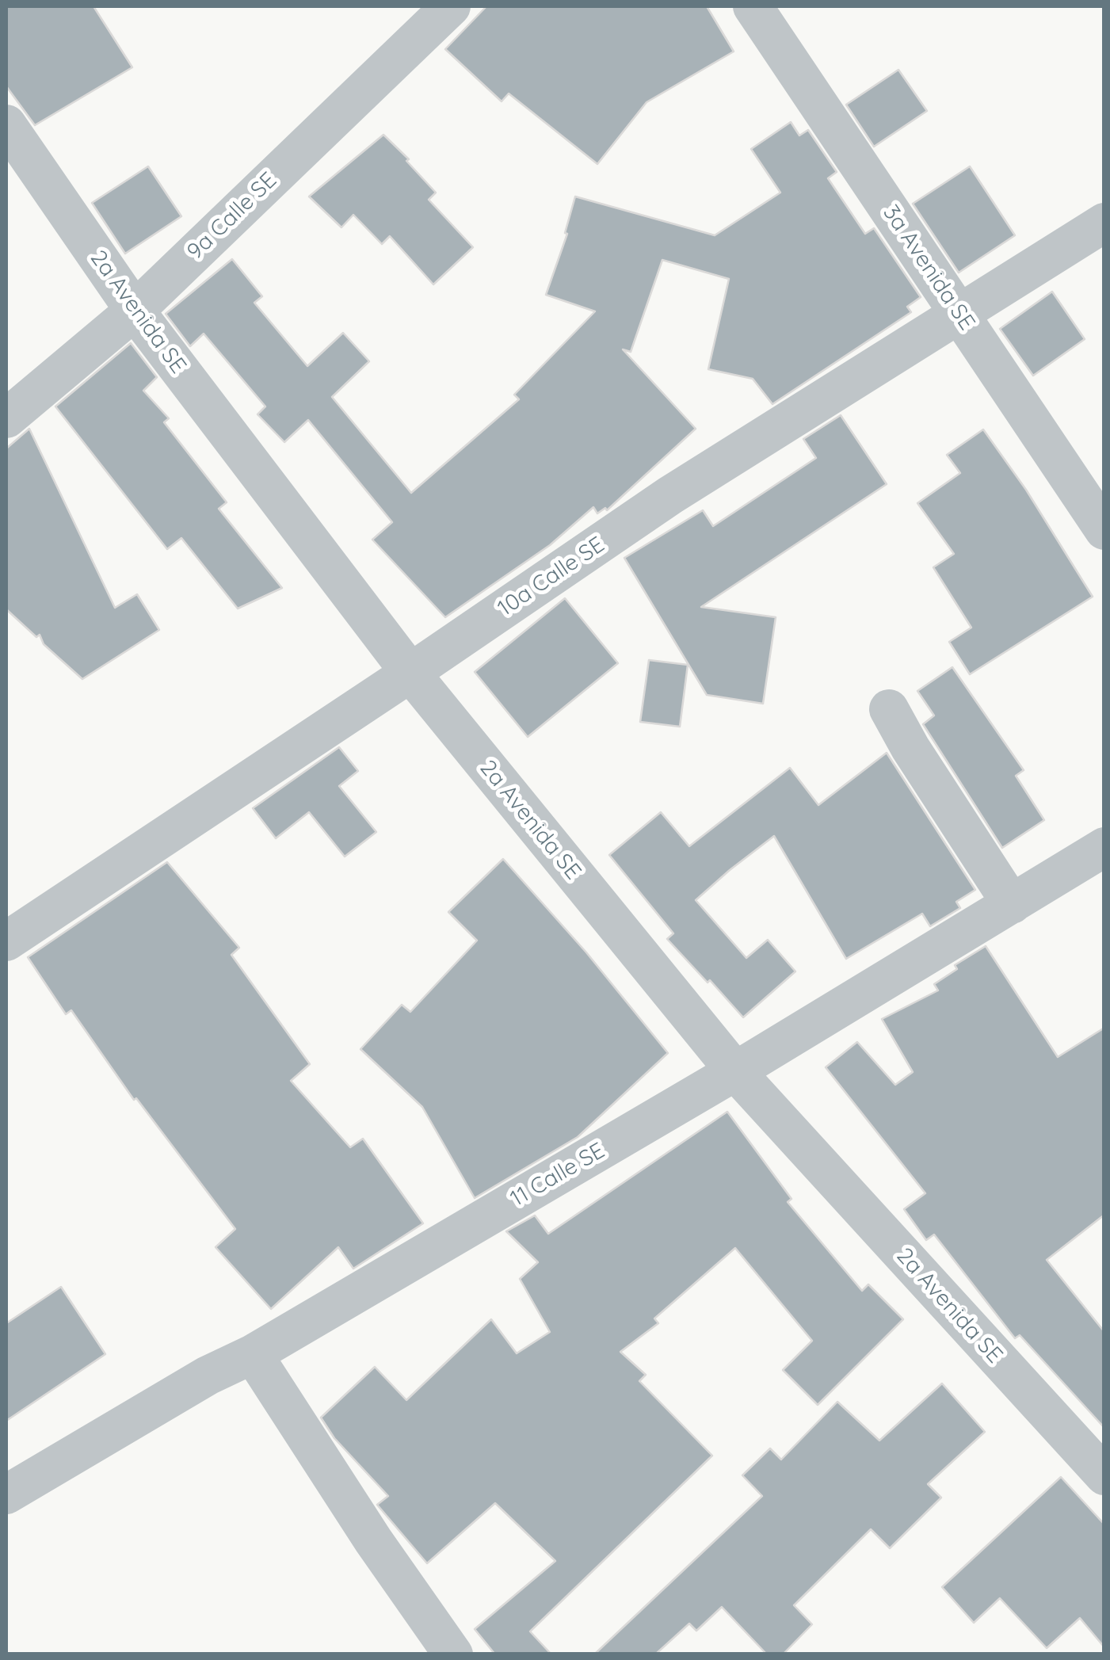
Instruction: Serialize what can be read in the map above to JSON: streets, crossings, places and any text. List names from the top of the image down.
{
  "streets": {
    "street": [
      "9a Calle SE",
      "3a Avenida SE",
      "2a Avenida SE",
      "10a Calle SE",
      "11 Calle SE"
    ]
  },
  "crossings": [
    ["9a Calle SE", "2a Avenida SE"],
    ["3a Avenida SE", "10a Calle SE"],
    ["2a Avenida SE", "10a Calle SE"],
    ["2a Avenida SE", "11 Calle SE"]
  ]
}
